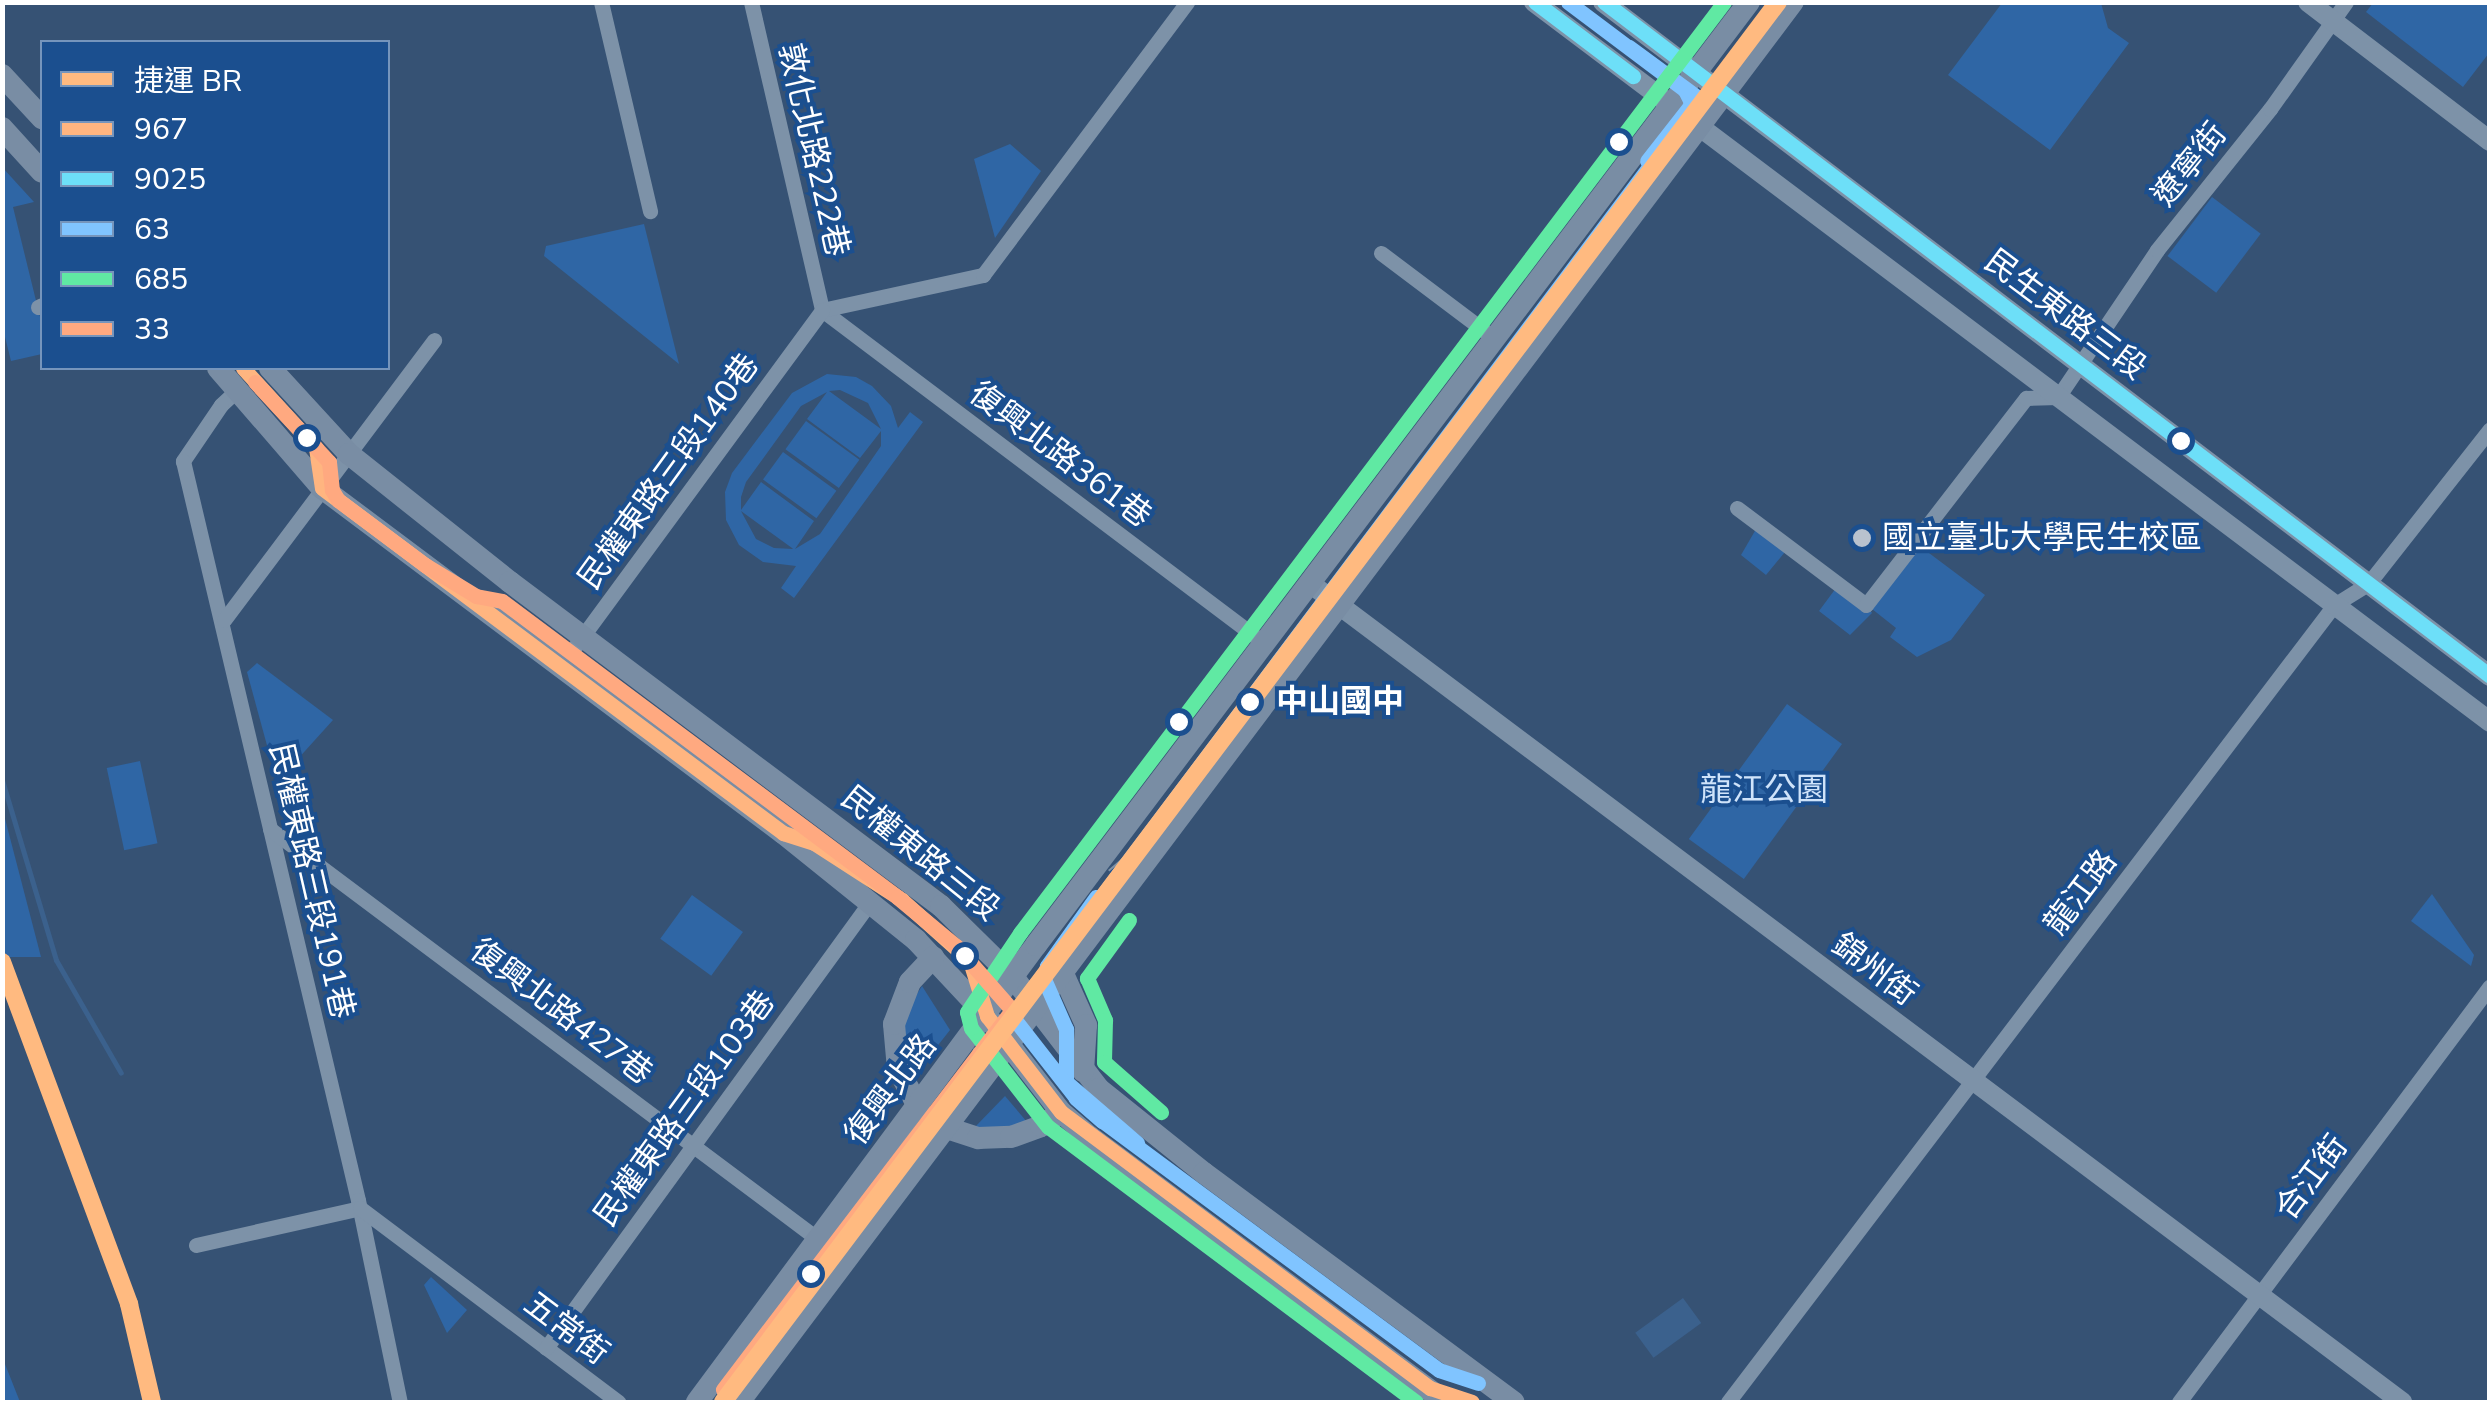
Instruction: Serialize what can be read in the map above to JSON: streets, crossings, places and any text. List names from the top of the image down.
{
  "streets": {
    "main road": ["民權東路三段", "復興北路"],
    "street": [
      "敦化北路222巷",
      "遼寧街",
      "民生東路三段",
      "復興北路361巷",
      "民權東路三段140巷",
      "民權東路三段191巷",
      "龍江路",
      "錦州街",
      "復興北路427巷",
      "民權東路三段103巷",
      "合江街",
      "五常街"
    ]
  },
  "crossings": [
    ["敦化北路222巷", "復興北路361巷"],
    ["敦化北路222巷", "民權東路三段140巷"],
    ["遼寧街", "民生東路三段"],
    ["民生東路三段", "龍江路"],
    ["民生東路三段", "復興北路"],
    ["復興北路361巷", "民權東路三段140巷"],
    ["復興北路361巷", "復興北路"],
    ["民權東路三段140巷", "民權東路三段"],
    ["民權東路三段", "復興北路"],
    ["民權東路三段191巷", "復興北路427巷"],
    ["民權東路三段191巷", "五常街"],
    ["龍江路", "錦州街"],
    ["錦州街", "復興北路"],
    ["錦州街", "合江街"],
    ["復興北路427巷", "復興北路"],
    ["復興北路427巷", "民權東路三段103巷"],
    ["民權東路三段103巷", "五常街"]
  ],
  "parks": ["龍江公園"],
  "places": ["國立臺北大學民生校區", "中山國中"],
  "lines": [
    "metro line BR",
    "transit line 9025",
    "transit line 63",
    "transit line 685",
    "transit line 967",
    "transit line 33"
  ],
  "legend": [
    "捷運 BR",
    "967",
    "9025",
    "63",
    "685",
    "33"
  ]
}
